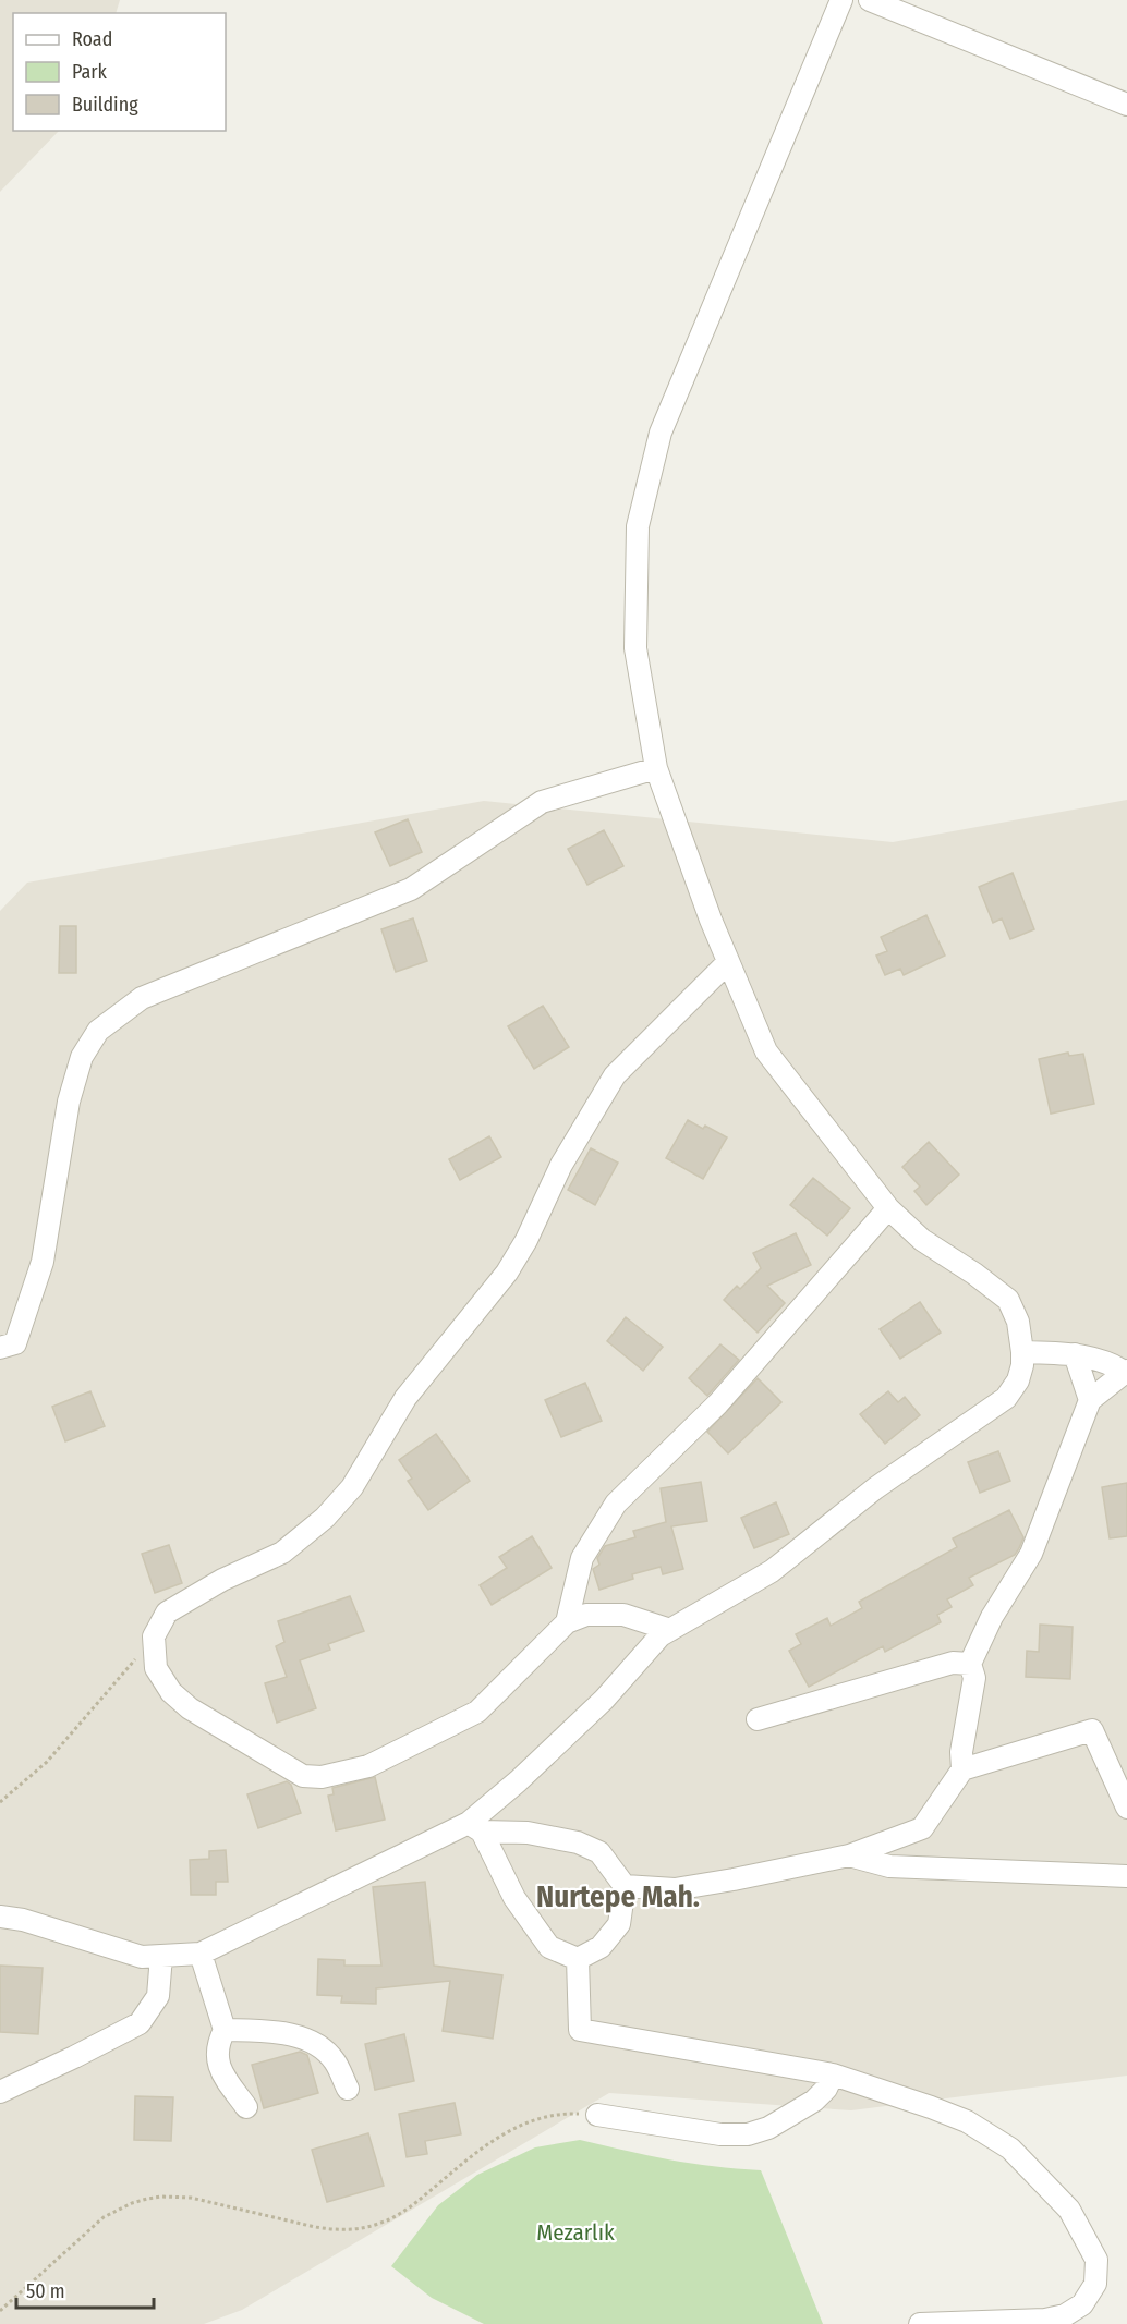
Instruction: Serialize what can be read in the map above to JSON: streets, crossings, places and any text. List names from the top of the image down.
{
  "districts": ["Nurtepe Mah."],
  "parks": ["Mezarlık"],
  "legend": ["Road", "Park", "Building"],
  "scale_bar": "50 m"
}
